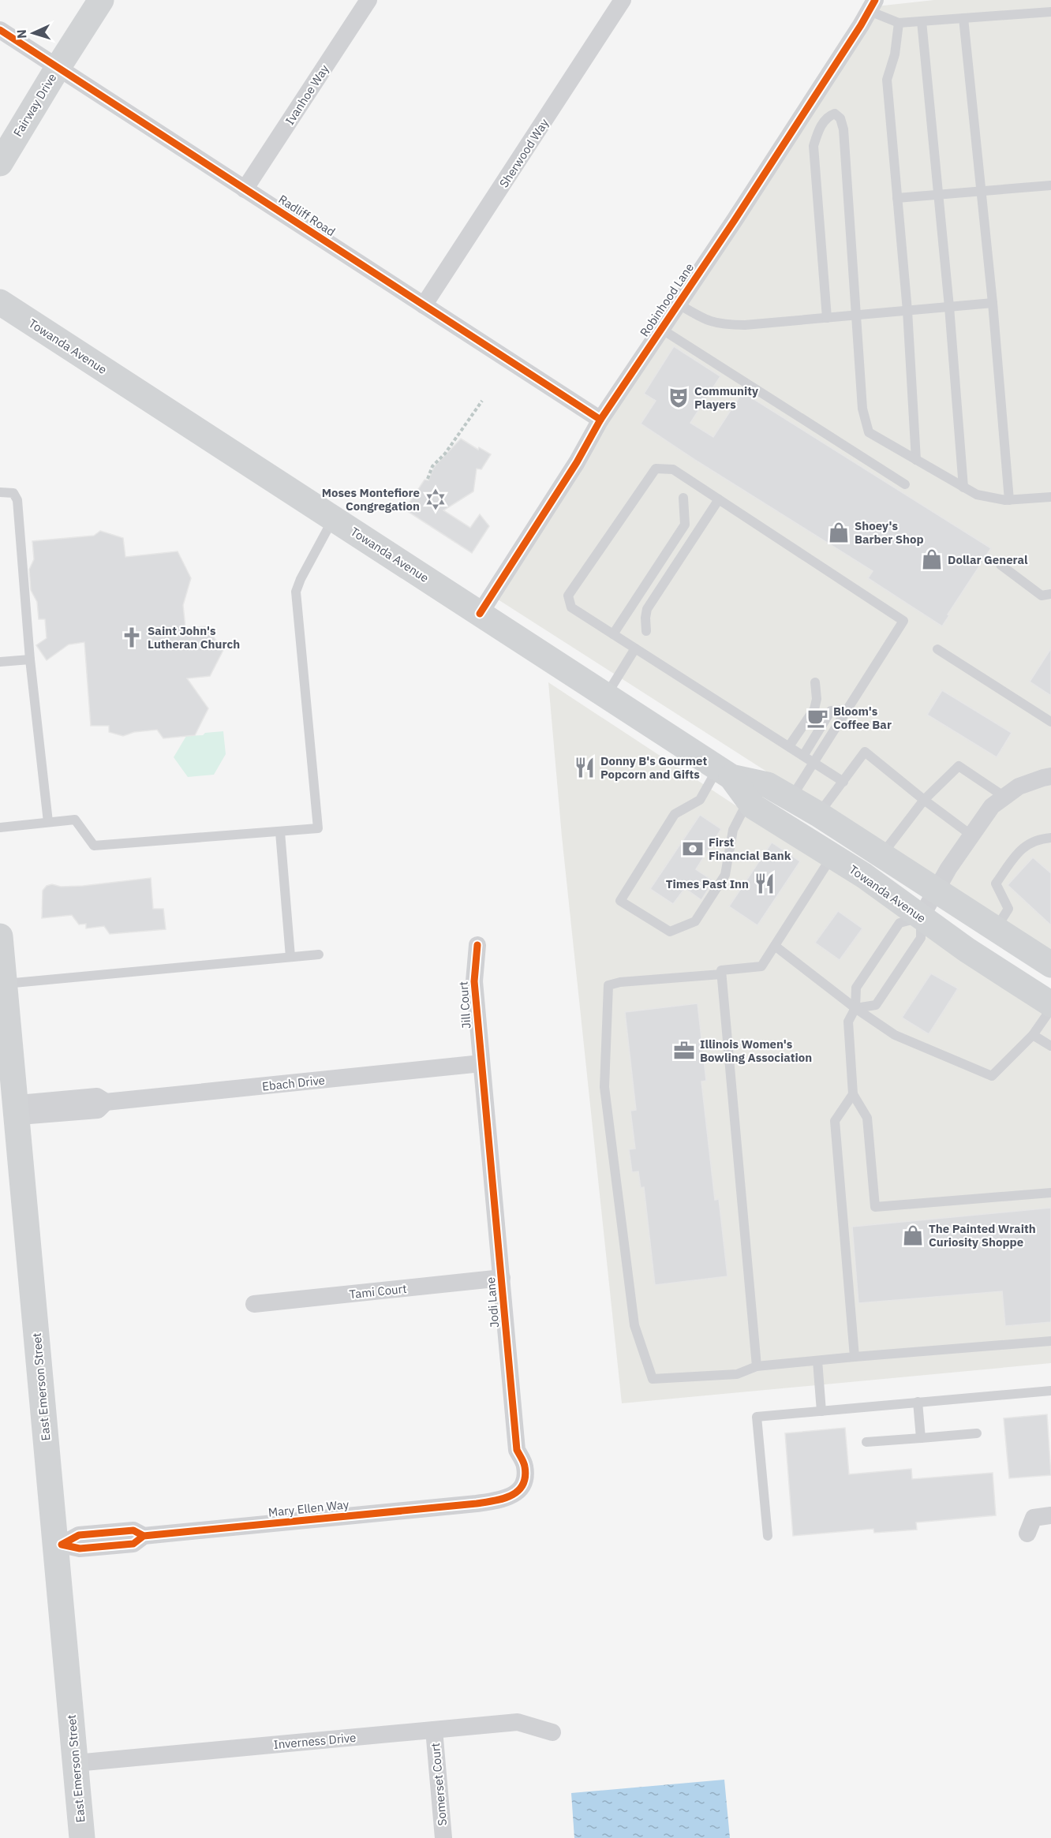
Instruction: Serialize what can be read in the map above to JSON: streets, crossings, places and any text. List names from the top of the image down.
{
  "streets": {
    "main road": ["Fairway Drive", "Towanda Avenue", "East Emerson Street"],
    "street": [
      "Ivanhoe Way",
      "Sherwood Way",
      "Radliff Road",
      "Robinhood Lane",
      "Jill Court",
      "Ebach Drive",
      "Tami Court",
      "Jodi Lane",
      "Mary Ellen Way",
      "Inverness Drive",
      "Somerset Court"
    ]
  },
  "crossings": [
    ["Ivanhoe Way", "Radliff Road"],
    ["Fairway Drive", "Radliff Road"],
    ["Sherwood Way", "Radliff Road"],
    ["Radliff Road", "Robinhood Lane"],
    ["Robinhood Lane", "Towanda Avenue"],
    ["Jill Court", "Ebach Drive"],
    ["Jill Court", "Jodi Lane"],
    ["Ebach Drive", "Jodi Lane"],
    ["Ebach Drive", "East Emerson Street"],
    ["Tami Court", "Jodi Lane"],
    ["Jodi Lane", "Mary Ellen Way"],
    ["East Emerson Street", "Mary Ellen Way"],
    ["East Emerson Street", "Inverness Drive"],
    ["Inverness Drive", "Somerset Court"]
  ],
  "places": {
    "theatre": ["Community Players"],
    "synagogue": ["Moses Montefiore Congregation"],
    "shop": ["Shoey's Barber Shop", "Dollar General", "The Painted Wraith Curiosity Shoppe"],
    "church": ["Saint John's Lutheran Church"],
    "cafe": ["Bloom's Coffee Bar"],
    "restaurant": ["Donny B's Gourmet Popcorn and Gifts", "Times Past Inn"],
    "bank": ["First Financial Bank"],
    "office": ["Illinois Women's Bowling Association"]
  },
  "north": "left"
}
